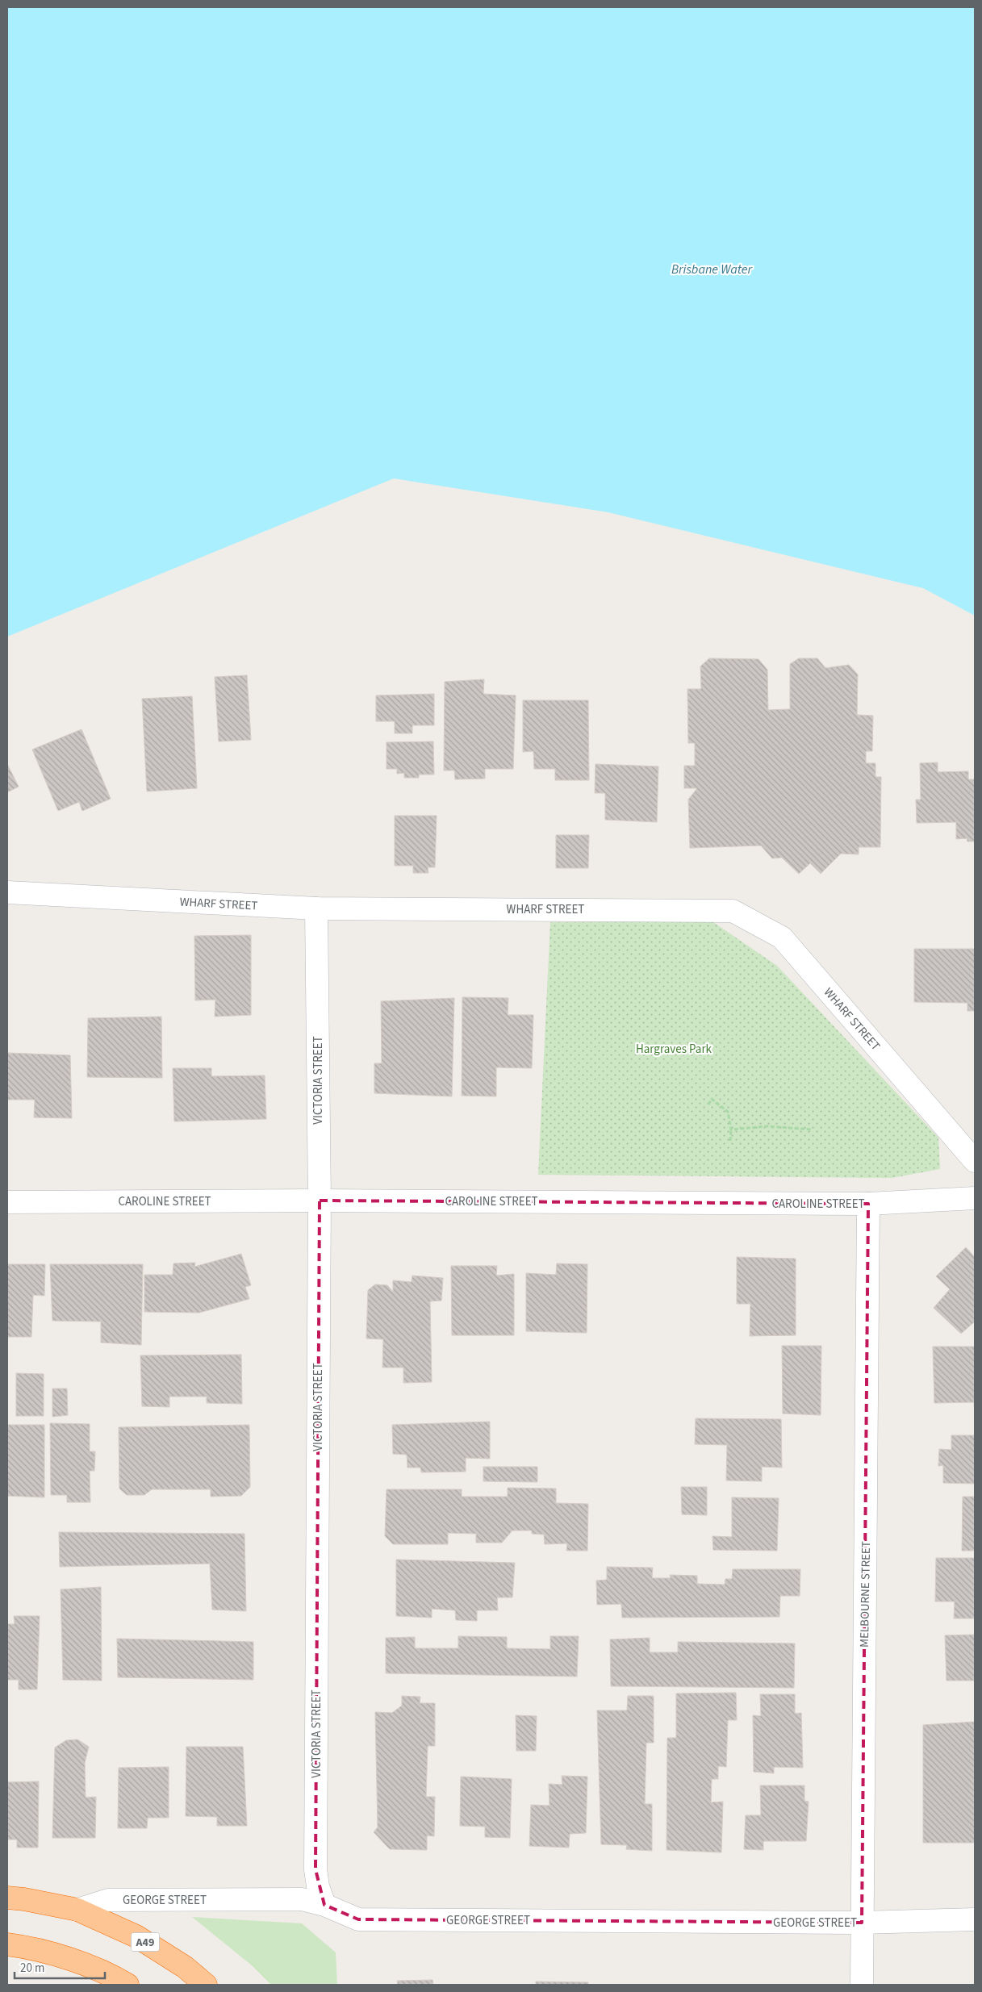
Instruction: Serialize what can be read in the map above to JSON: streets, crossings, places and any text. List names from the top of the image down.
{
  "streets": {
    "highway": ["GEORGE STREET", "A49"],
    "street": [
      "WHARF STREET",
      "VICTORIA STREET",
      "CAROLINE STREET",
      "MELBOURNE STREET"
    ]
  },
  "crossings": [
    ["WHARF STREET", "VICTORIA STREET"],
    ["VICTORIA STREET", "CAROLINE STREET"],
    ["VICTORIA STREET", "GEORGE STREET"],
    ["CAROLINE STREET", "MELBOURNE STREET"],
    ["MELBOURNE STREET", "GEORGE STREET"],
    ["GEORGE STREET", "A49"]
  ],
  "water": ["Brisbane Water"],
  "parks": ["Hargraves Park"],
  "scale_bar": "20 m"
}
